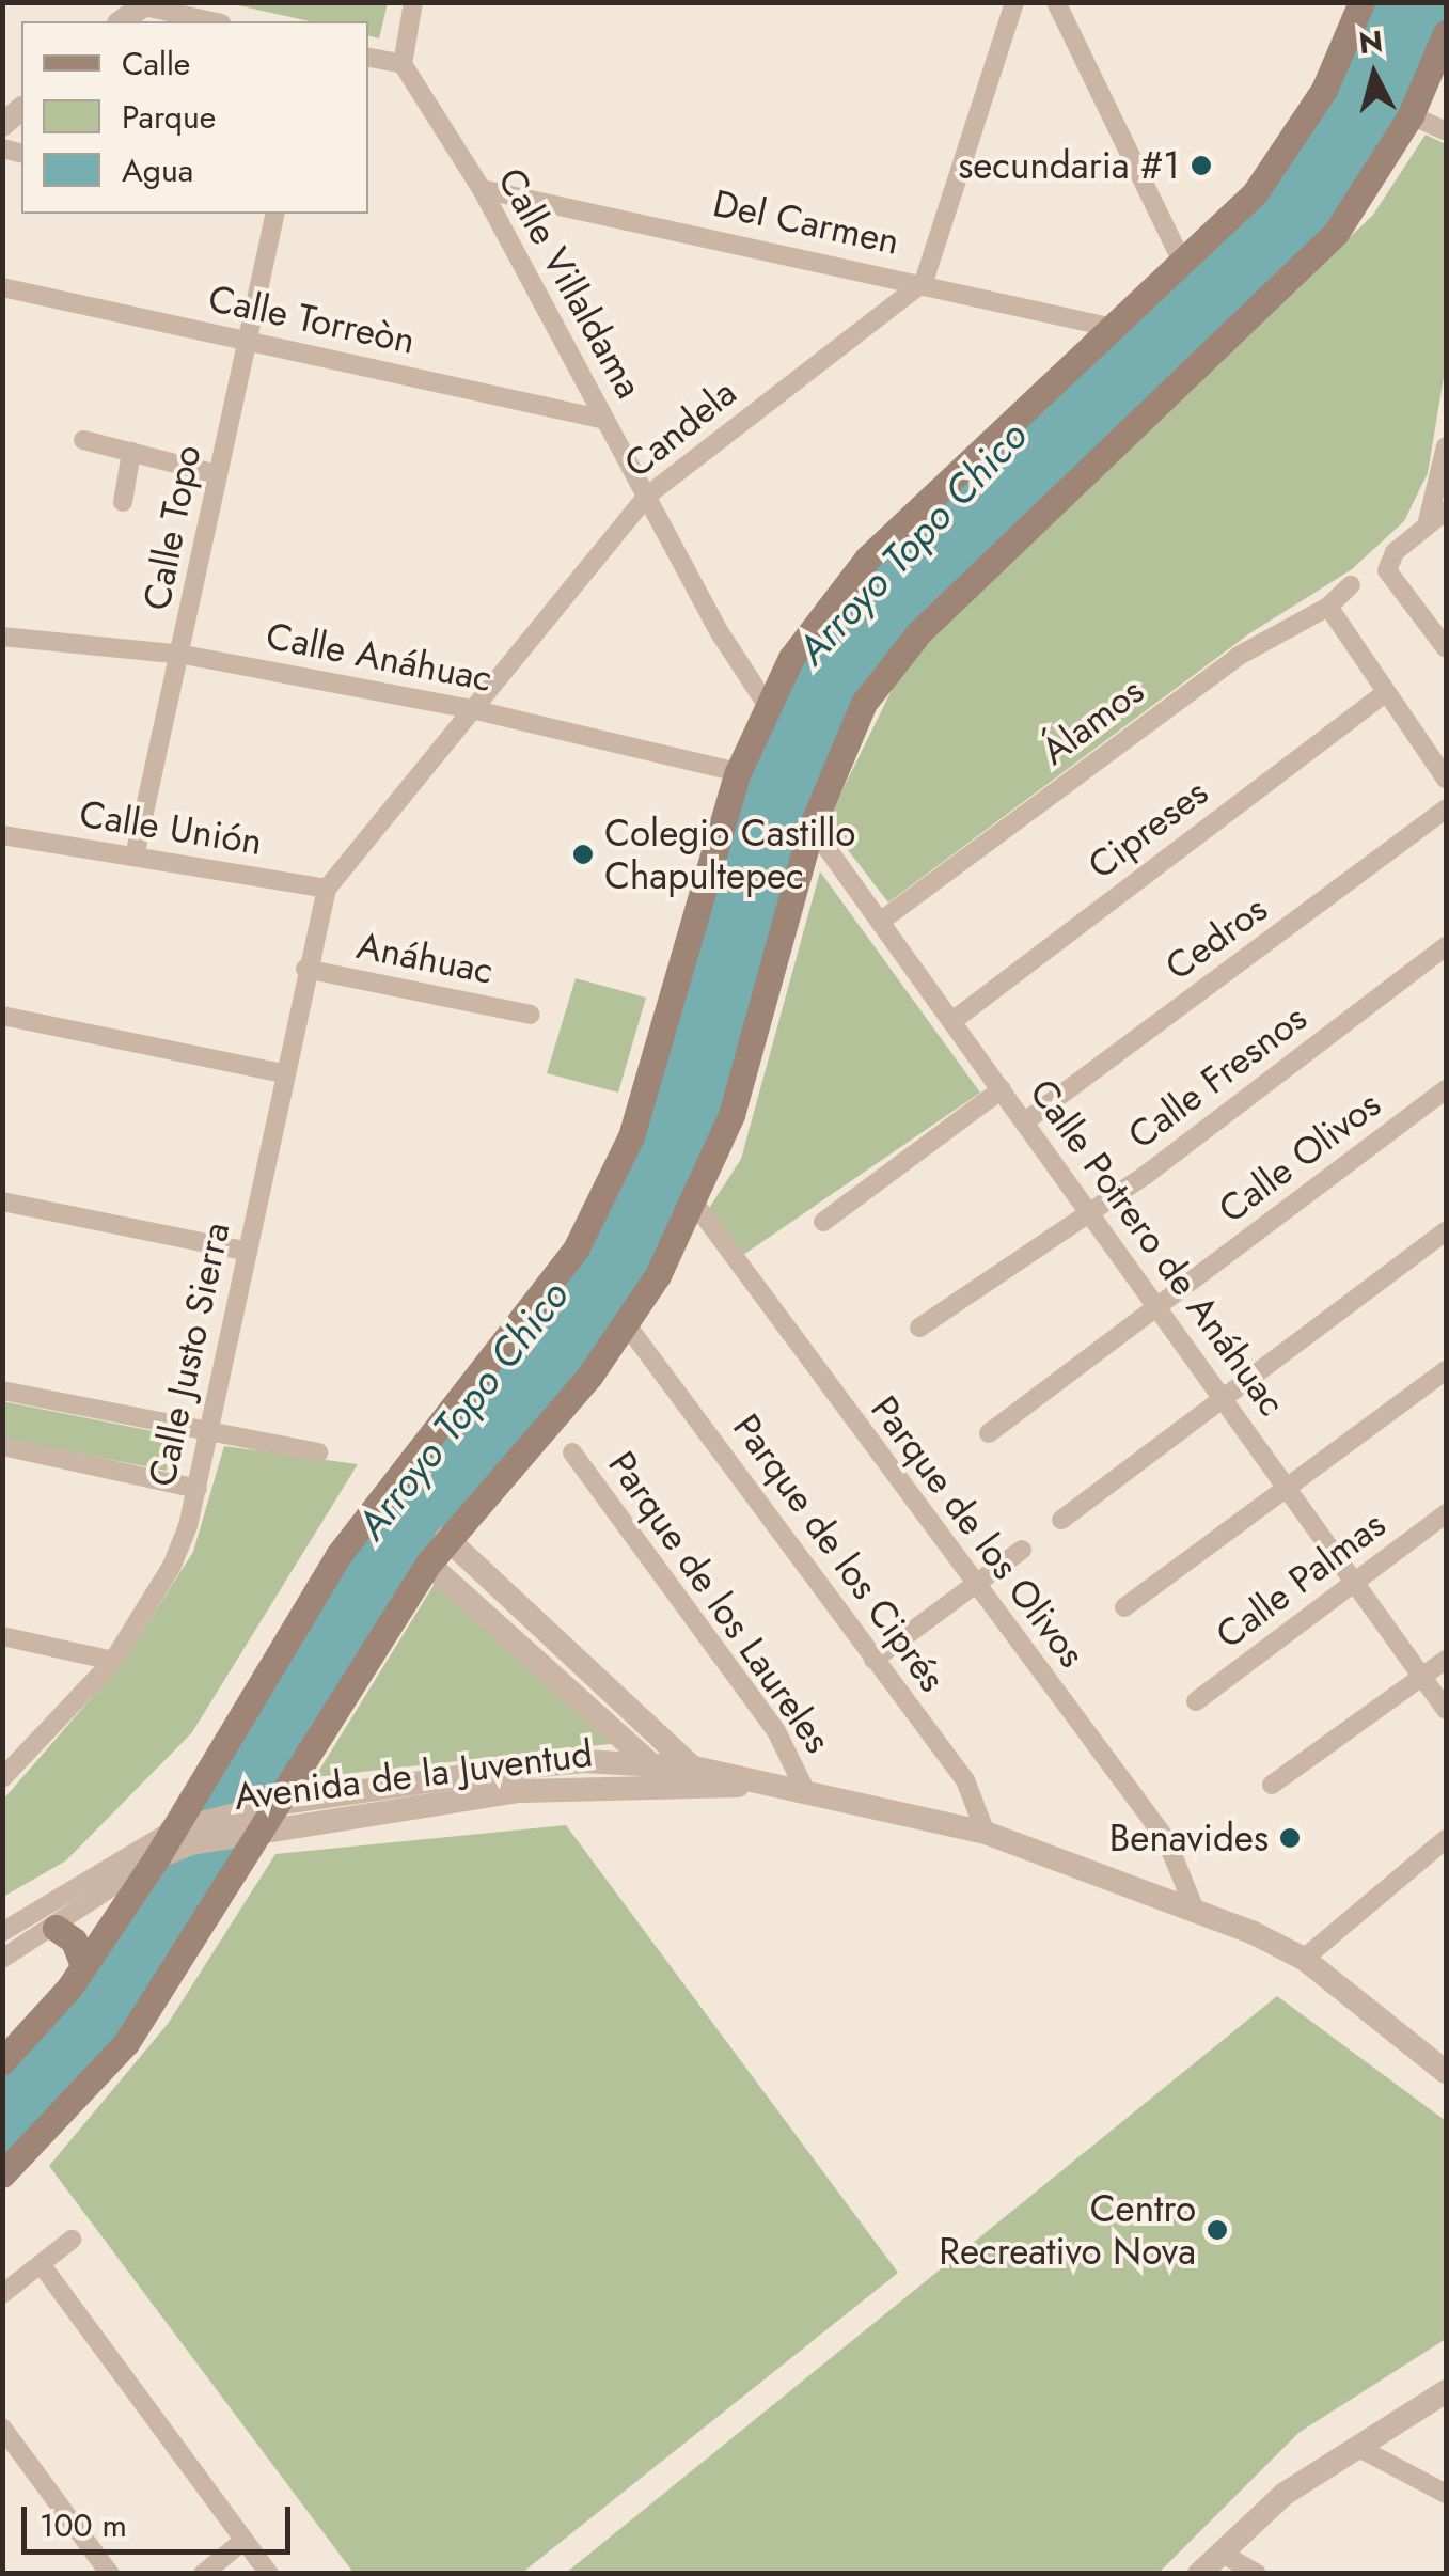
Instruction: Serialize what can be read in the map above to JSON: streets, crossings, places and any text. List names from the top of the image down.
{
  "streets": {
    "street": [
      "Del Carmen",
      "Calle Villaldama",
      "Calle Torreòn",
      "Candela",
      "Calle Topo",
      "Calle Anáhuac",
      "Álamos",
      "Calle Unión",
      "Cipreses",
      "Cedros",
      "Anáhuac",
      "Calle Fresnos",
      "Calle Olivos",
      "Calle Potrero de Anáhuac",
      "Calle Justo Sierra",
      "Parque de los Olivos",
      "Parque de los Ciprés",
      "Calle Palmas",
      "Parque de los Laureles",
      "Avenida de la Juventud"
    ]
  },
  "crossings": [
    ["Del Carmen", "Calle Villaldama"],
    ["Del Carmen", "Candela"],
    ["Calle Villaldama", "Calle Torreòn"],
    ["Calle Villaldama", "Candela"],
    ["Calle Torreòn", "Calle Topo"],
    ["Candela", "Calle Anáhuac"],
    ["Candela", "Calle Unión"],
    ["Candela", "Calle Justo Sierra"],
    ["Calle Topo", "Calle Anáhuac"],
    ["Calle Topo", "Calle Unión"],
    ["Álamos", "Calle Potrero de Anáhuac"],
    ["Calle Unión", "Calle Justo Sierra"],
    ["Cipreses", "Calle Potrero de Anáhuac"],
    ["Cedros", "Calle Potrero de Anáhuac"],
    ["Anáhuac", "Calle Justo Sierra"],
    ["Calle Fresnos", "Calle Potrero de Anáhuac"],
    ["Calle Olivos", "Calle Potrero de Anáhuac"],
    ["Calle Potrero de Anáhuac", "Calle Palmas"],
    ["Parque de los Olivos", "Avenida de la Juventud"],
    ["Parque de los Ciprés", "Avenida de la Juventud"],
    ["Parque de los Laureles", "Avenida de la Juventud"]
  ],
  "water": ["Arroyo Topo Chico"],
  "places": [
    "secundaria #1",
    "Colegio Castillo Chapultepec",
    "Benavides",
    "Centro Recreativo Nova"
  ],
  "legend": ["Calle", "Parque", "Agua"],
  "scale_bar": "100 m",
  "north": "top"
}
